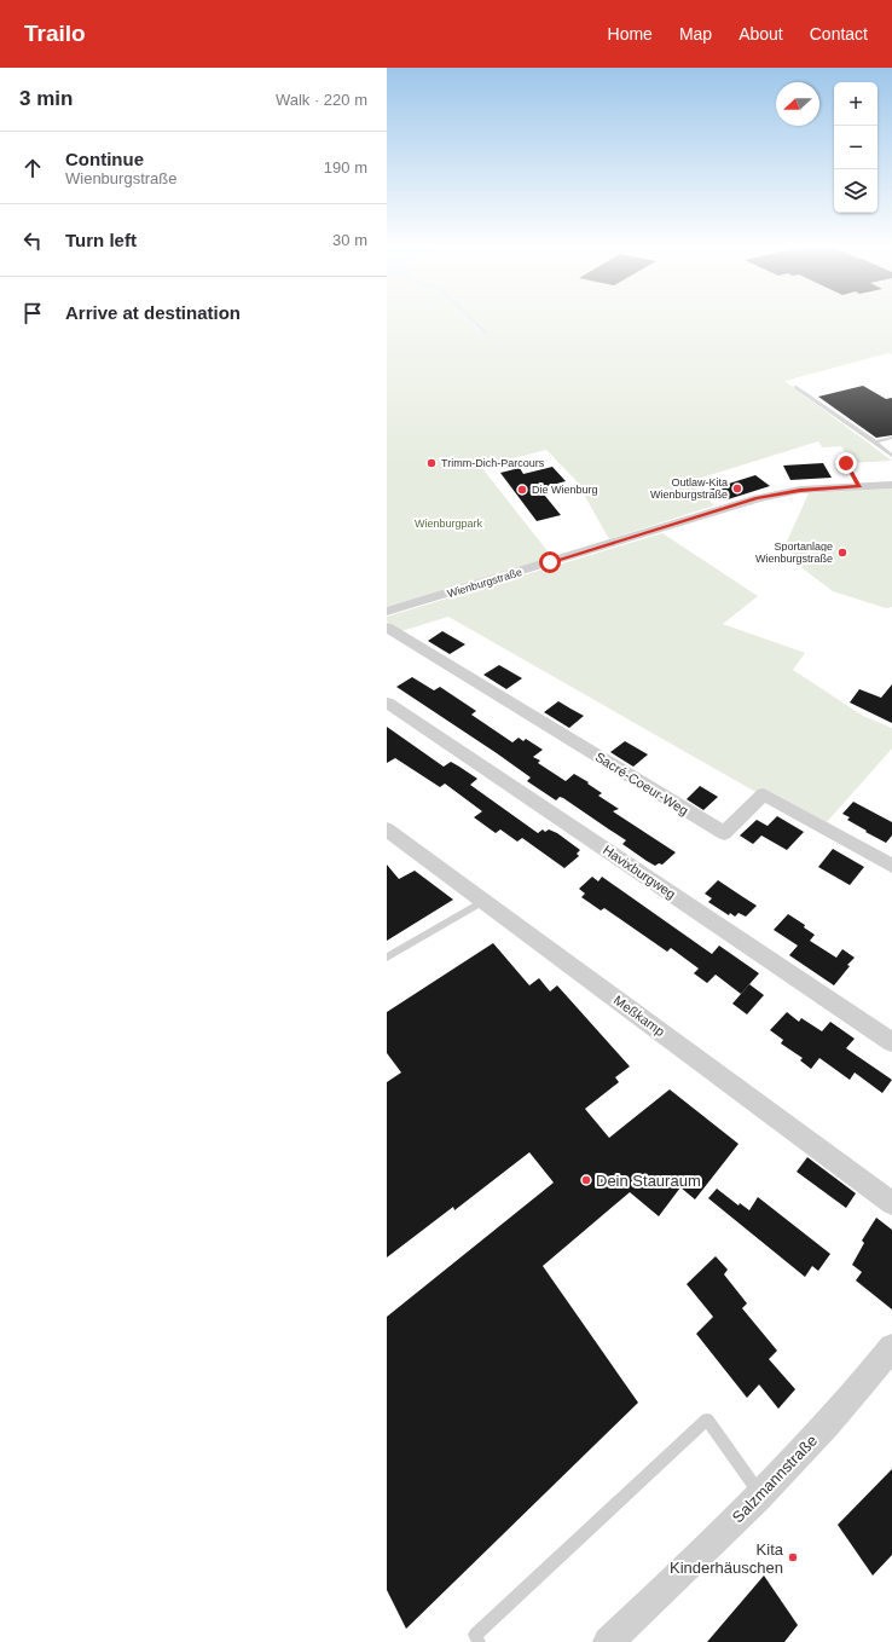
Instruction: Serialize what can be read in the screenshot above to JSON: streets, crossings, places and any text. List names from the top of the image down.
{
  "streets": {
    "street": [
      "Wienburgstraße",
      "Sacré-Coeur-Weg",
      "Havixburgweg",
      "Meßkamp",
      "Salzmannstraße"
    ]
  },
  "parks": ["Wienburgpark"],
  "places": [
    "Trimm-Dich-Parcours",
    "Outlaw-Kita Wienburgstraße",
    "Die Wienburg",
    "Sportanlage Wienburgstraße",
    "Dein Stauraum",
    "Kita Kinderhäuschen"
  ],
  "north": "left",
  "page": {
    "header": "Trailo",
    "nav": [
      "Home",
      "Map",
      "About",
      "Contact"
    ],
    "heading": ["3 min", "Walk · 220 m"],
    "map_buttons": ["+", "−"],
    "list": [
      ["Continue", "Wienburgstraße", "190 m"],
      ["Turn left", "30 m"],
      "Arrive at destination"
    ]
  }
}
